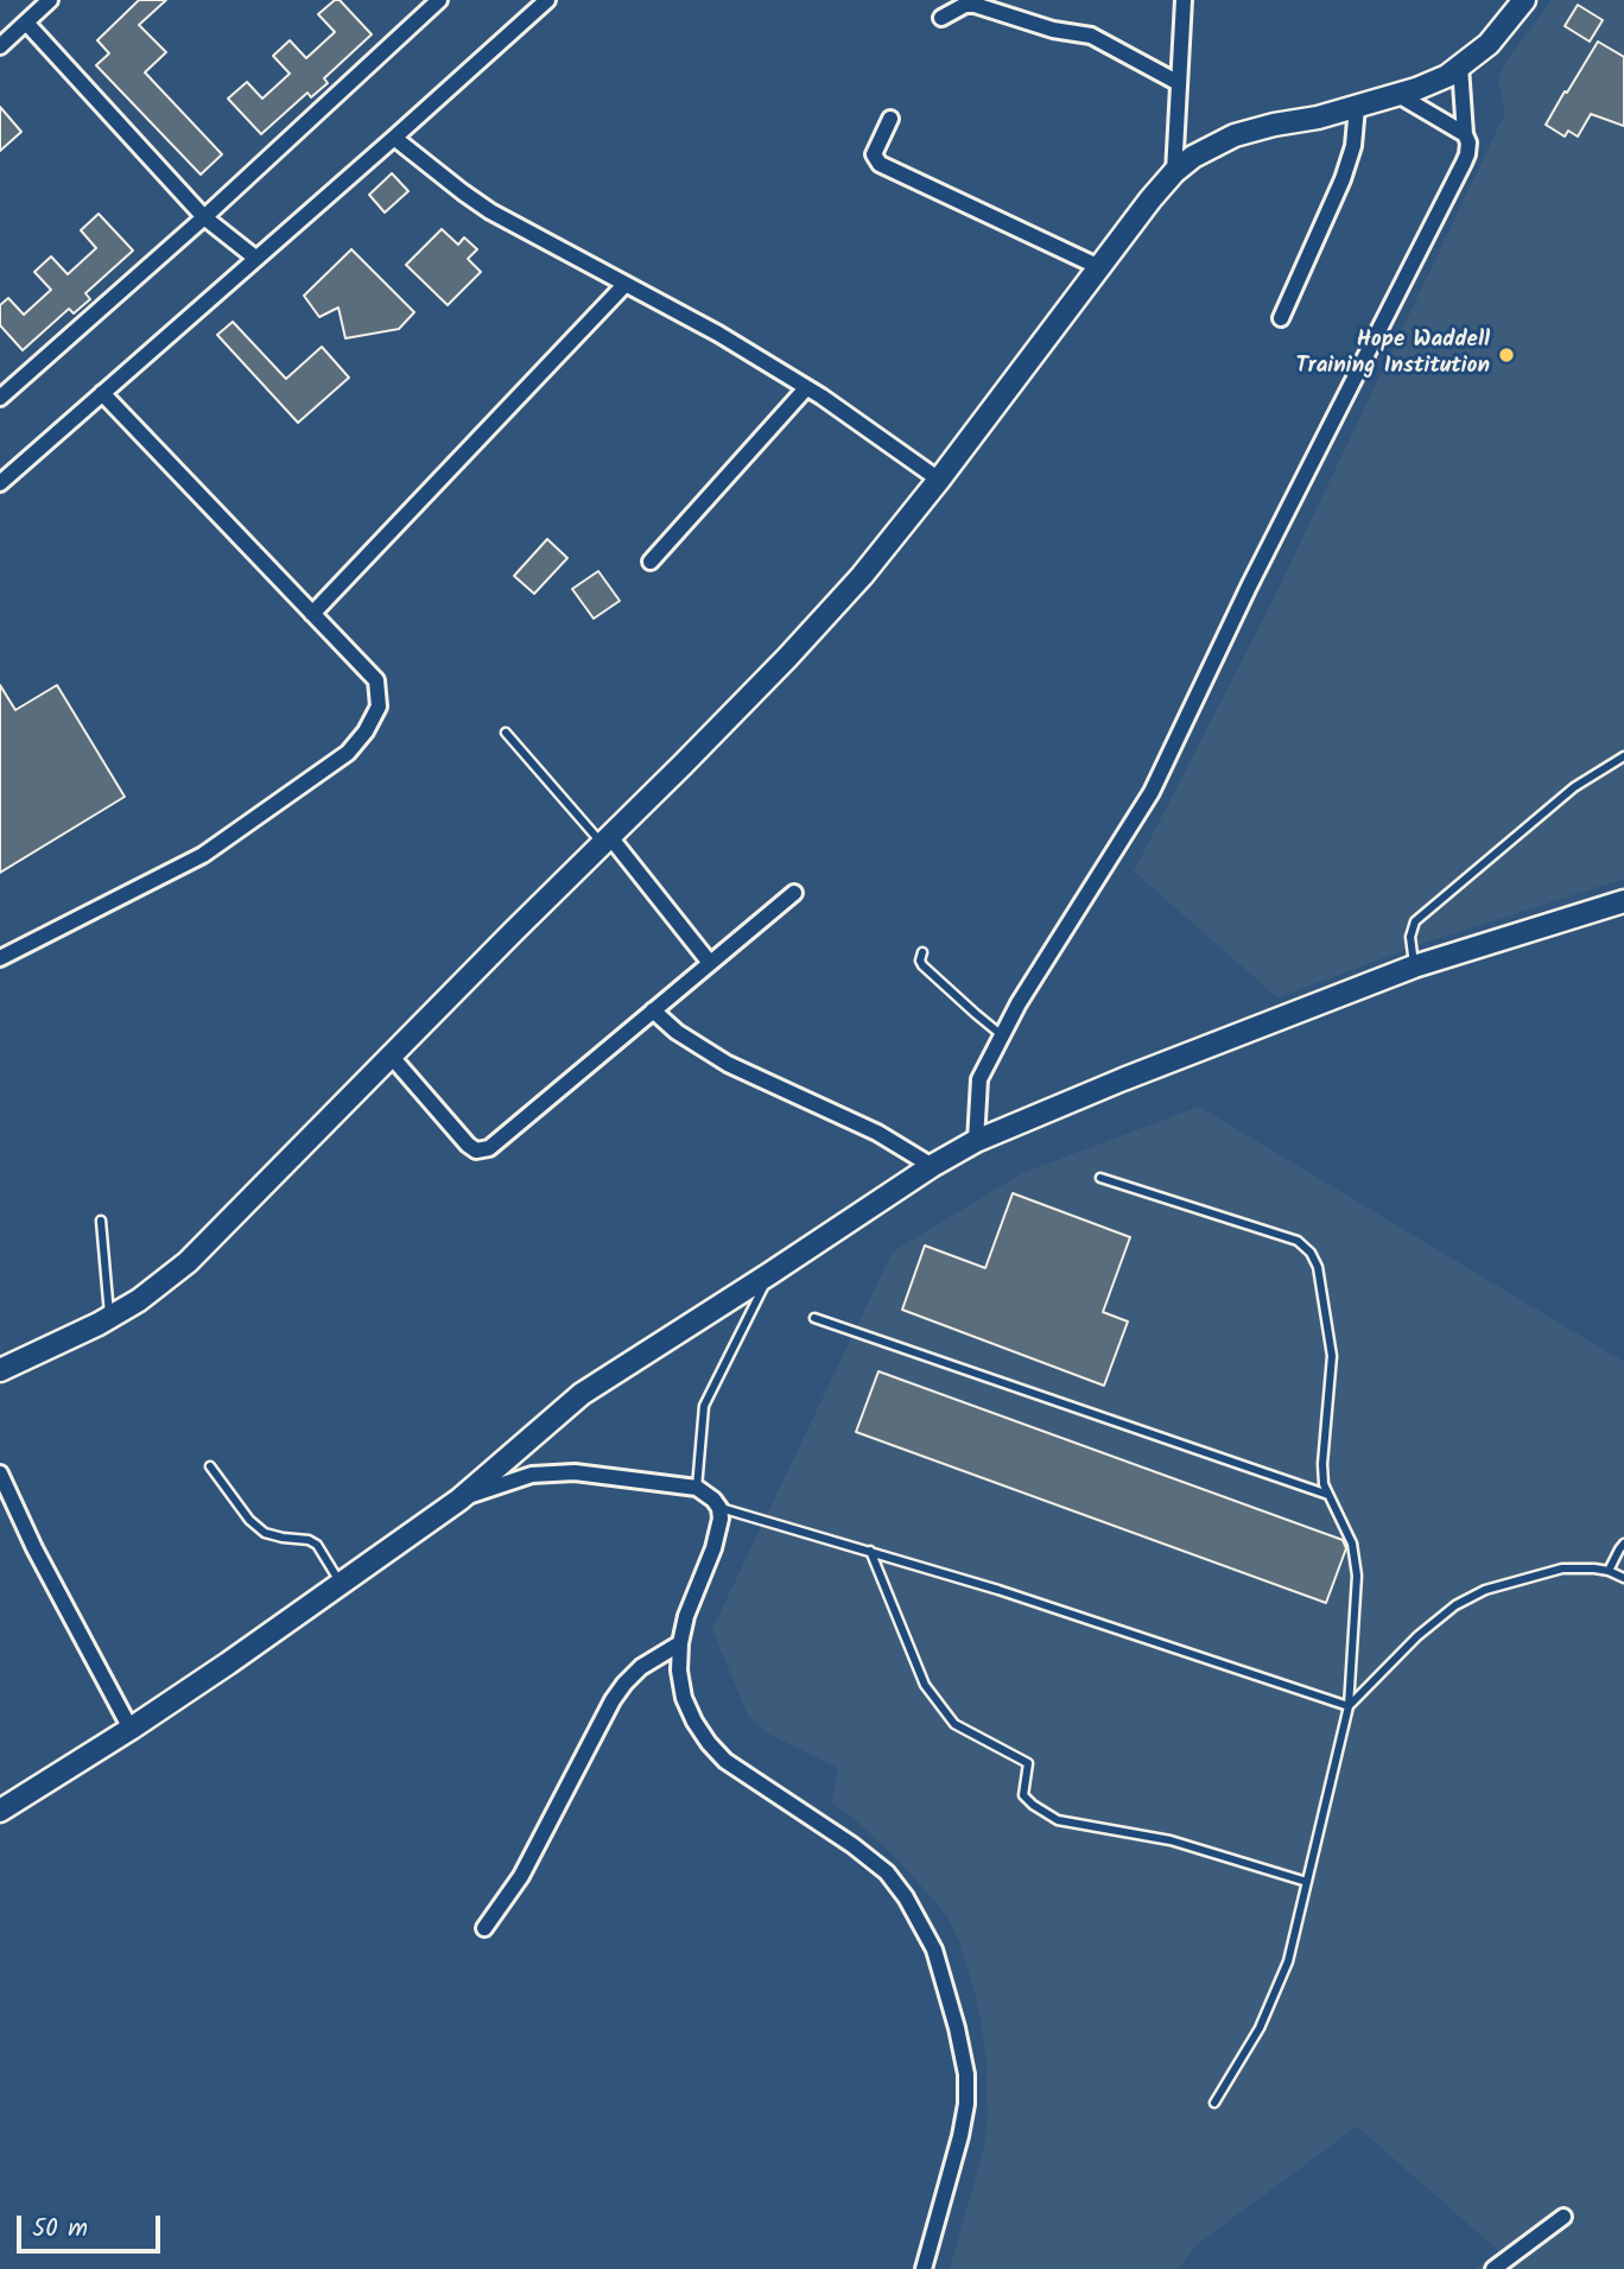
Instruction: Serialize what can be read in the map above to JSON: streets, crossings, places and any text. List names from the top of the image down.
{
  "places": ["Hope Waddell Training Institution"],
  "scale_bar": "50 m"
}
